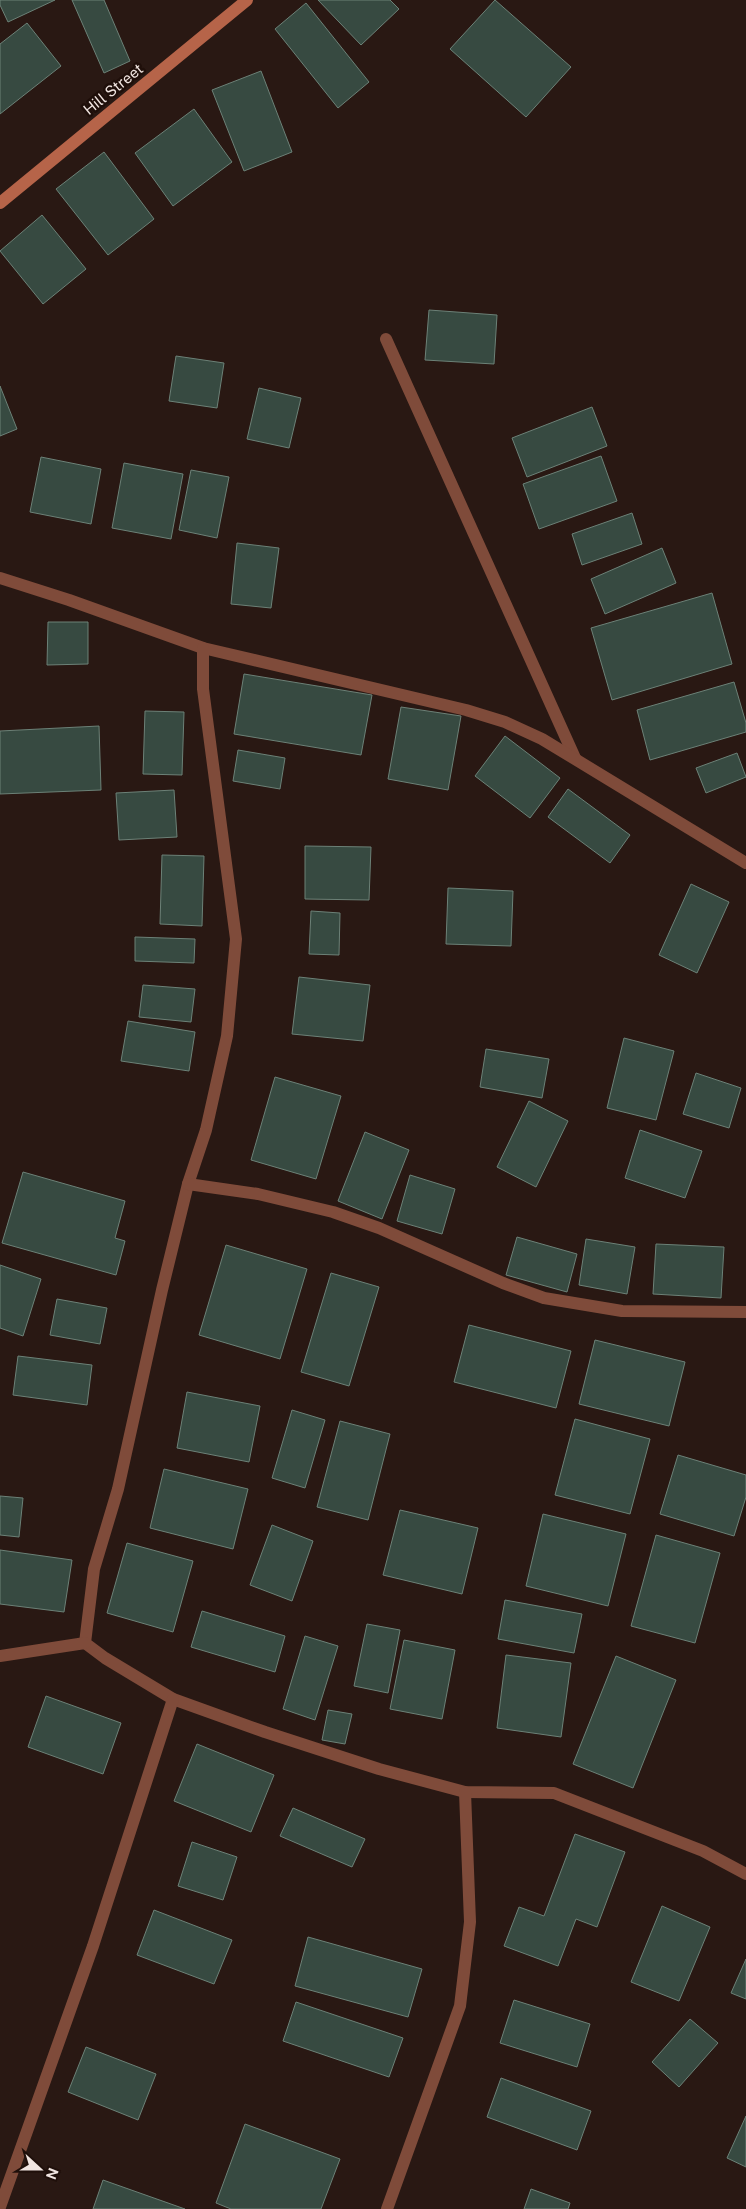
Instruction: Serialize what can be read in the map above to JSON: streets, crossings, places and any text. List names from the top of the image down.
{
  "streets": {
    "main road": ["Hill Street"]
  },
  "north": "right"
}
